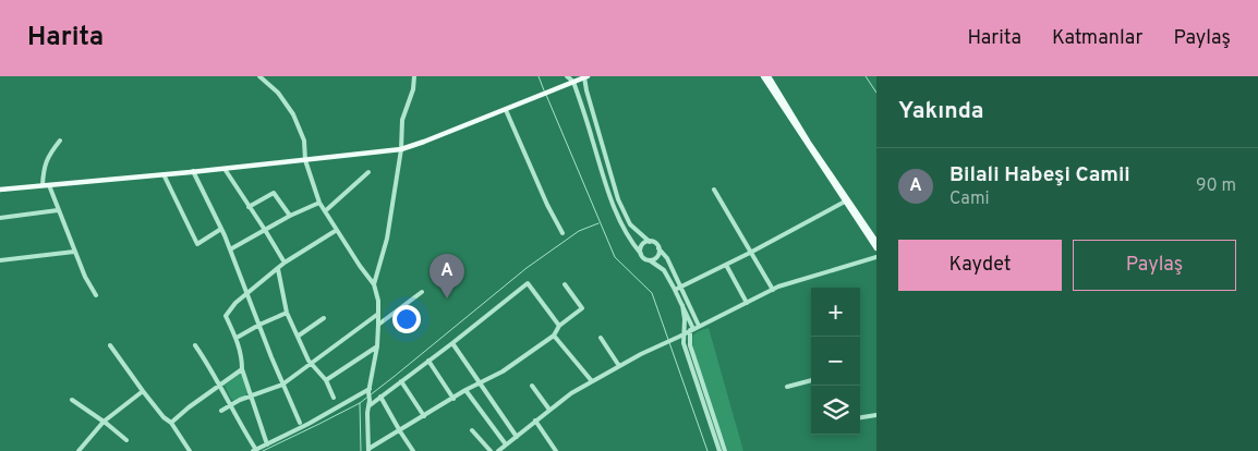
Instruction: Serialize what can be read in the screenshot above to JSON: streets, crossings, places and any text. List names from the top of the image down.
{
  "page": {
    "header": "Harita",
    "nav": ["Harita", "Katmanlar", "Paylaş"],
    "heading": "Yakında",
    "list": [
      {
        "mark": "A",
        "name": "Bilali Habeşi Camii",
        "note": "Cami",
        "value": "90 m"
      }
    ],
    "buttons": ["Kaydet", "Paylaş"],
    "pins": "A",
    "map_buttons": ["+", "−"]
  }
}
